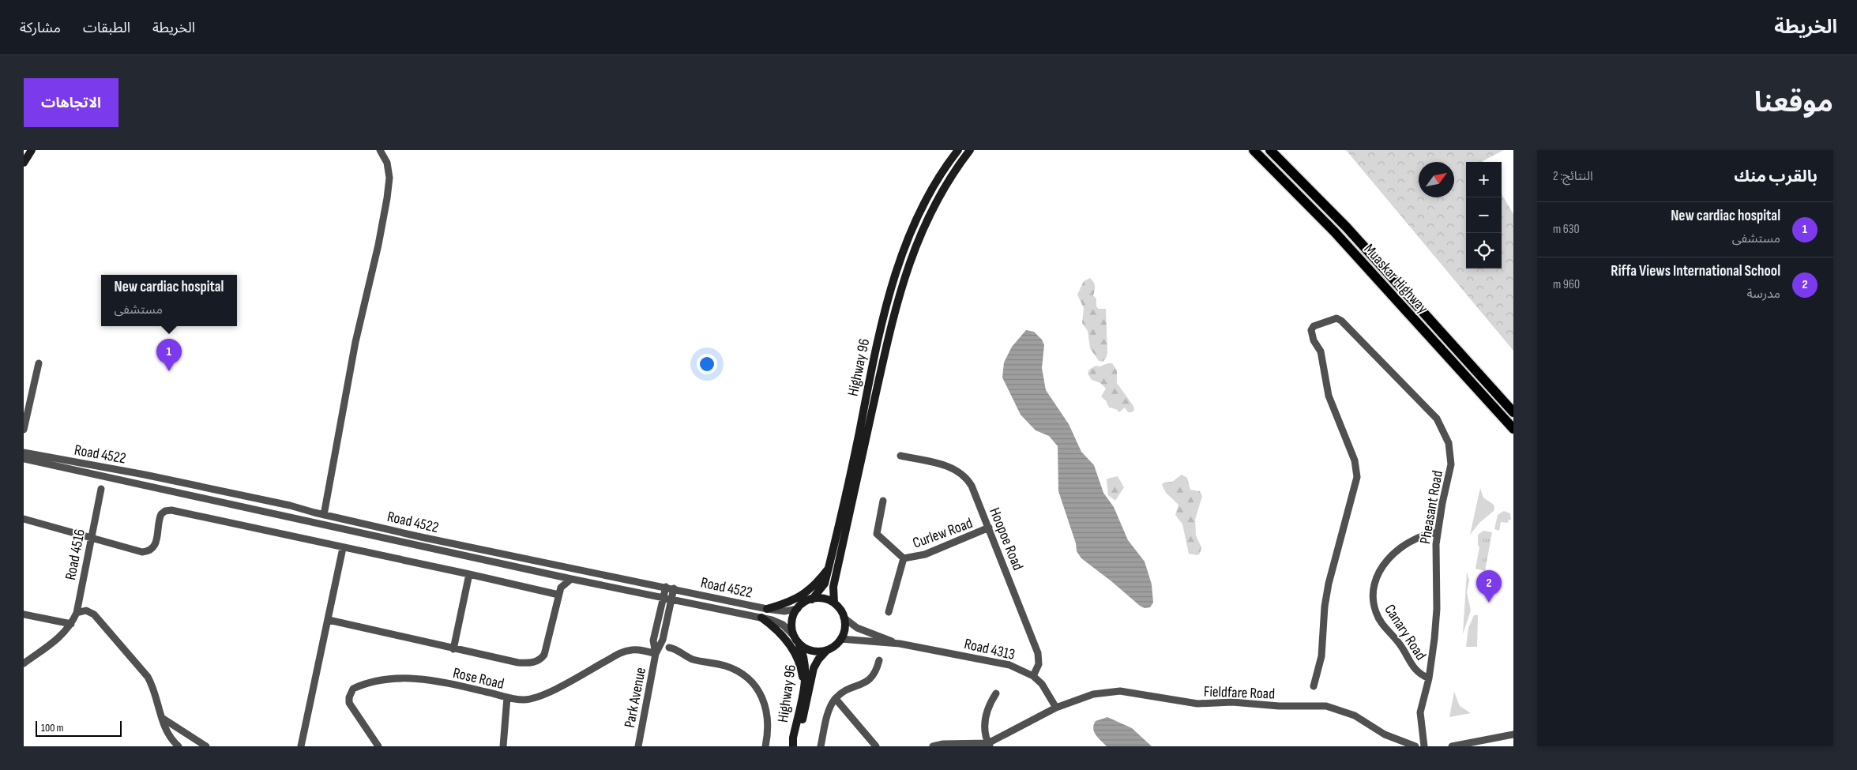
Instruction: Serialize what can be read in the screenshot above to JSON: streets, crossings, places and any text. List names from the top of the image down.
{
  "streets": {
    "main road": ["Muaskar Highway"],
    "street": [
      "Highway 96",
      "Road 4522",
      "Pheasant Road",
      "Curlew Road",
      "Hoopoe Road",
      "Road 4516",
      "Canary Road",
      "Road 4313",
      "Rose Road",
      "Fieldfare Road",
      "Park Avenue"
    ]
  },
  "crossings": [
    ["Highway 96", "Road 4522"],
    ["Highway 96", "Road 4313"],
    ["Road 4522", "Road 4313"],
    ["Road 4522", "Park Avenue"],
    ["Pheasant Road", "Canary Road"],
    ["Curlew Road", "Hoopoe Road"],
    ["Hoopoe Road", "Road 4313"],
    ["Road 4313", "Fieldfare Road"],
    ["Rose Road", "Park Avenue"]
  ],
  "scale_bar": "100 m",
  "north": "top right",
  "page": {
    "header": "الخريطة",
    "nav": ["الخريطة", "الطبقات", "مشاركة"],
    "title": "موقعنا",
    "buttons": "الاتجاهات",
    "heading": ["بالقرب منك", "النتائج: 2"],
    "map_buttons": ["+", "−"],
    "list": [
      {
        "mark": "1",
        "name": "New cardiac hospital",
        "note": "مستشفى",
        "value": "630 m"
      },
      {
        "mark": "2",
        "name": "Riffa Views International School",
        "note": "مدرسة",
        "value": "960 m"
      }
    ],
    "popup": ["New cardiac hospital", "مستشفى"],
    "pins": ["1", "2"],
    "scale": "100 m"
  }
}
